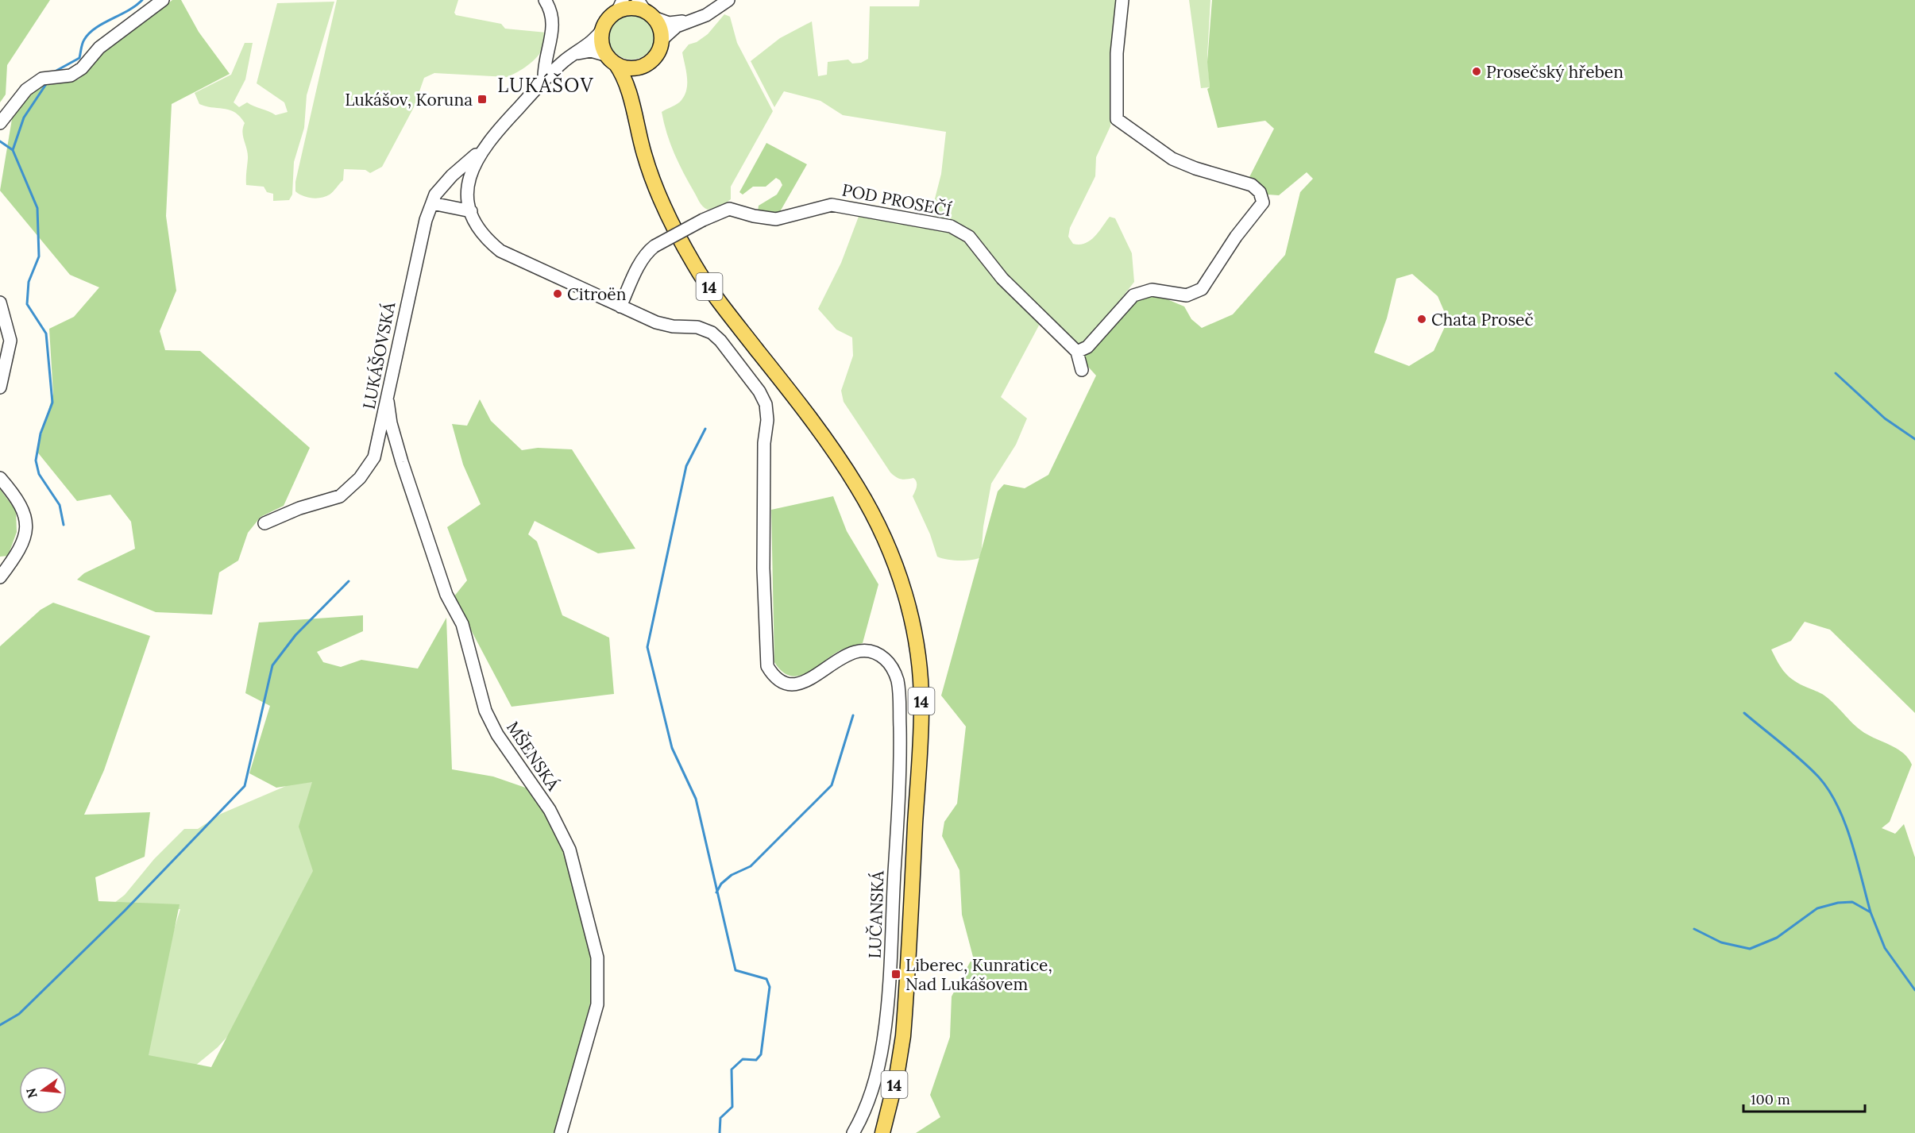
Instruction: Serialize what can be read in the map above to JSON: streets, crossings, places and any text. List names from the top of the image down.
{
  "streets": {
    "main road": ["14"],
    "street": [
      "POD PROSEČÍ",
      "LUKÁŠOVSKÁ",
      "MŠENSKÁ",
      "LUČANSKÁ"
    ]
  },
  "crossings": [
    ["POD PROSEČÍ", "LUČANSKÁ"],
    ["LUKÁŠOVSKÁ", "MŠENSKÁ"],
    ["LUKÁŠOVSKÁ", "LUČANSKÁ"]
  ],
  "districts": ["LUKÁŠOV"],
  "places": {
    "other": ["Prosečský hřeben", "Citroën", "Chata Proseč"],
    "transit": ["Lukášov, Koruna", "Liberec, Kunratice, Nad Lukášovem"]
  },
  "scale_bar": "100 m",
  "north": "left"
}
